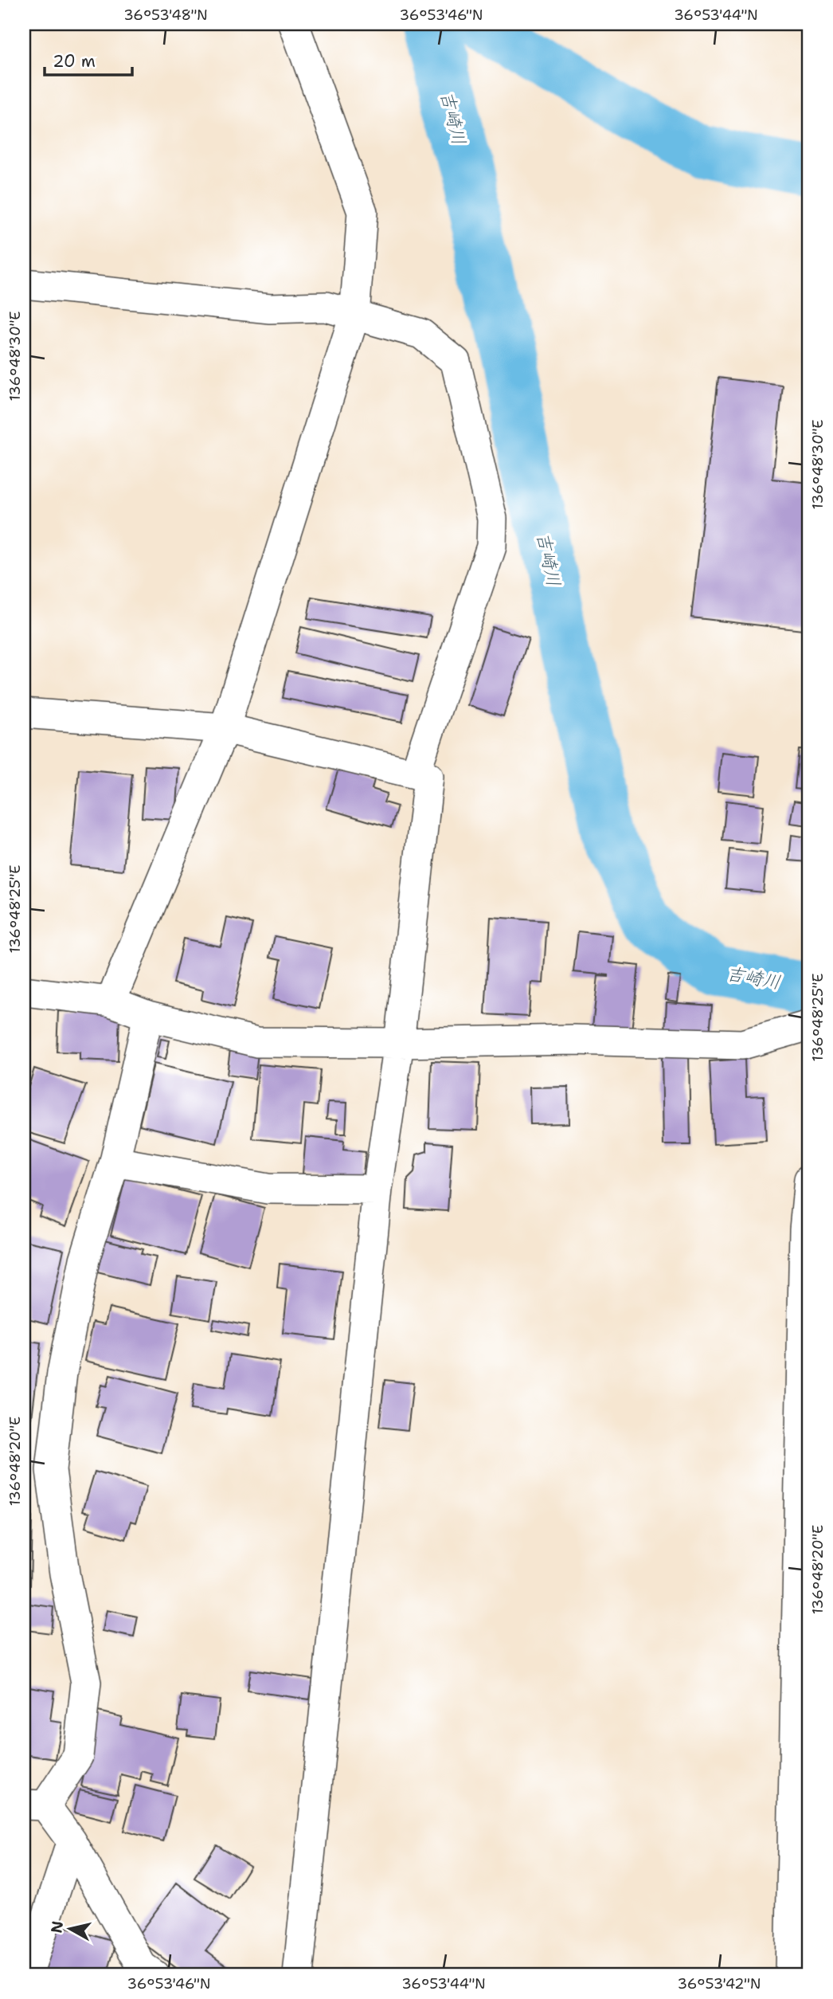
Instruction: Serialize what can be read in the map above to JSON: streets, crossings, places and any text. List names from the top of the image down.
{
  "water": ["吉崎川"],
  "scale_bar": "20 m",
  "north": "left",
  "coordinates": [
    "36°53'48\"N",
    "36°53'46\"N",
    "36°53'44\"N",
    "136°48'30\"E",
    "136°48'25\"E",
    "136°48'20\"E",
    "36°53'42\"N"
  ]
}
